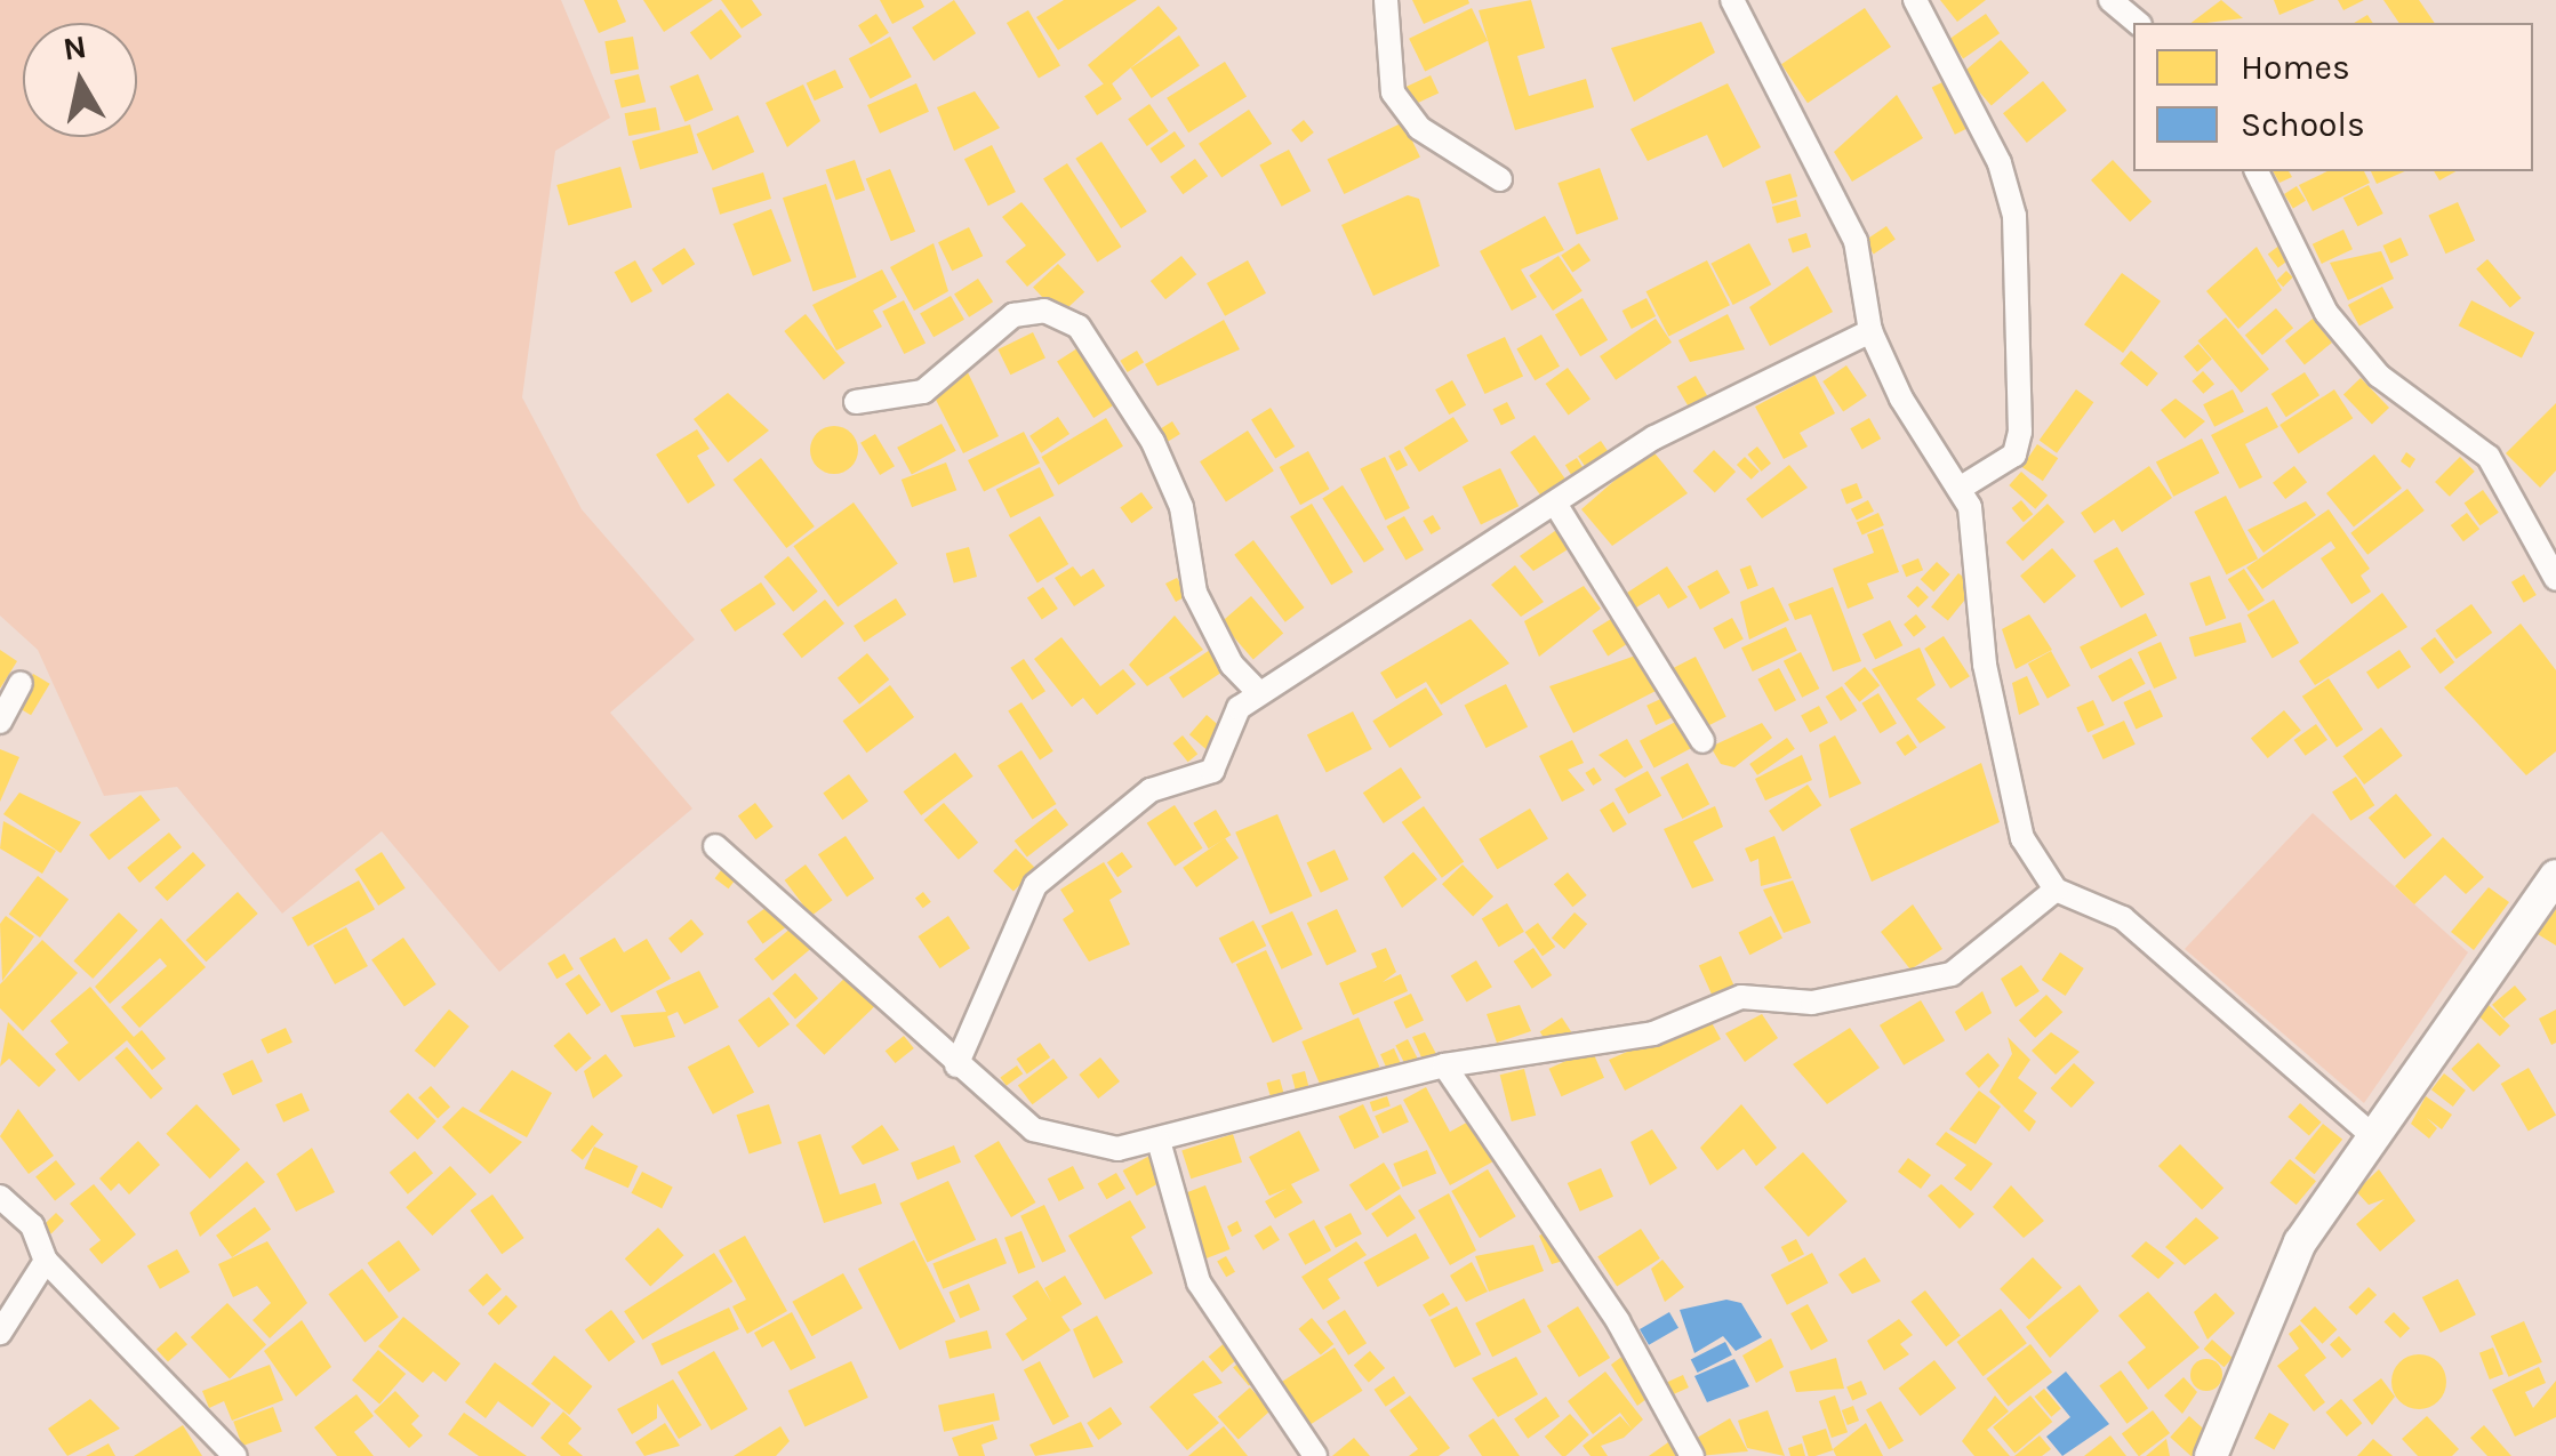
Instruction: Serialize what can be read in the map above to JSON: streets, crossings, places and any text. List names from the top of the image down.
{
  "legend": ["Homes", "Schools"],
  "north": "top"
}
